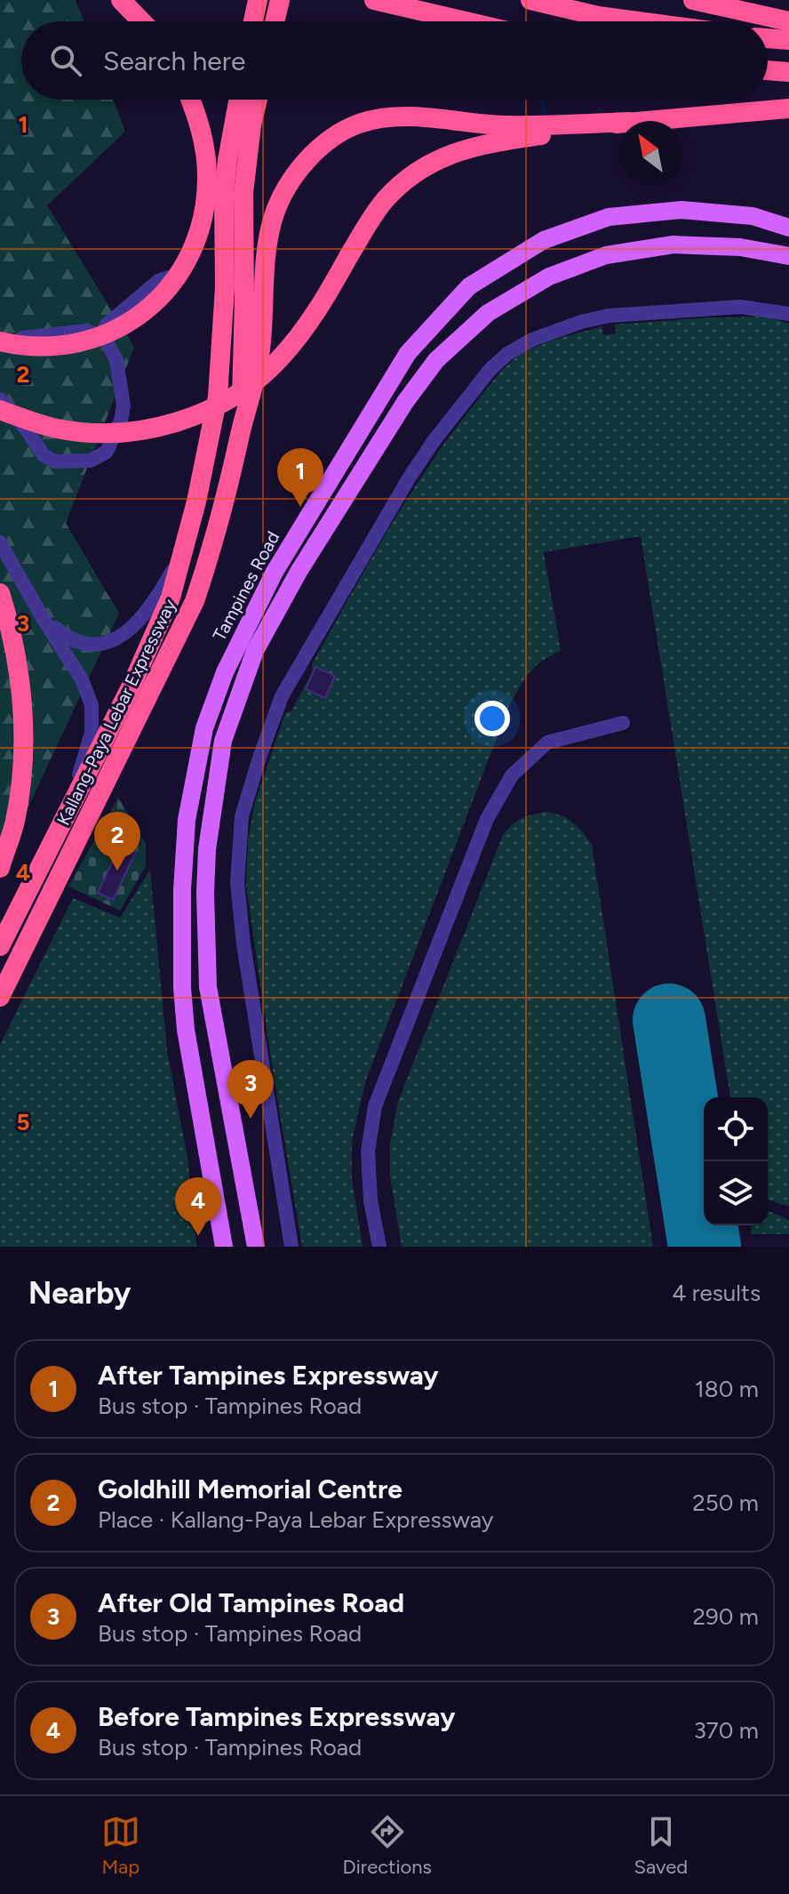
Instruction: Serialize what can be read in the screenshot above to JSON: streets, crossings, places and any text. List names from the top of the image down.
{
  "streets": {
    "highway": ["Kallang-Paya Lebar Expressway"],
    "main road": ["Tampines Road"]
  },
  "north": "top left",
  "page": {
    "search": "Search here",
    "pins": [
      "1",
      "2",
      "3",
      "4"
    ],
    "heading": ["Nearby", "4 results"],
    "list": [
      {
        "mark": "1",
        "name": "After Tampines Expressway",
        "note": "Bus stop · Tampines Road",
        "value": "180 m"
      },
      {
        "mark": "2",
        "name": "Goldhill Memorial Centre",
        "note": "Place · Kallang-Paya Lebar Expressway",
        "value": "250 m"
      },
      {
        "mark": "3",
        "name": "After Old Tampines Road",
        "note": "Bus stop · Tampines Road",
        "value": "290 m"
      },
      {
        "mark": "4",
        "name": "Before Tampines Expressway",
        "note": "Bus stop · Tampines Road",
        "value": "370 m"
      }
    ],
    "nav": ["Map", "Directions", "Saved"]
  },
  "grid": {
    "rows": [
      "1",
      "2",
      "3",
      "4",
      "5"
    ]
  }
}
